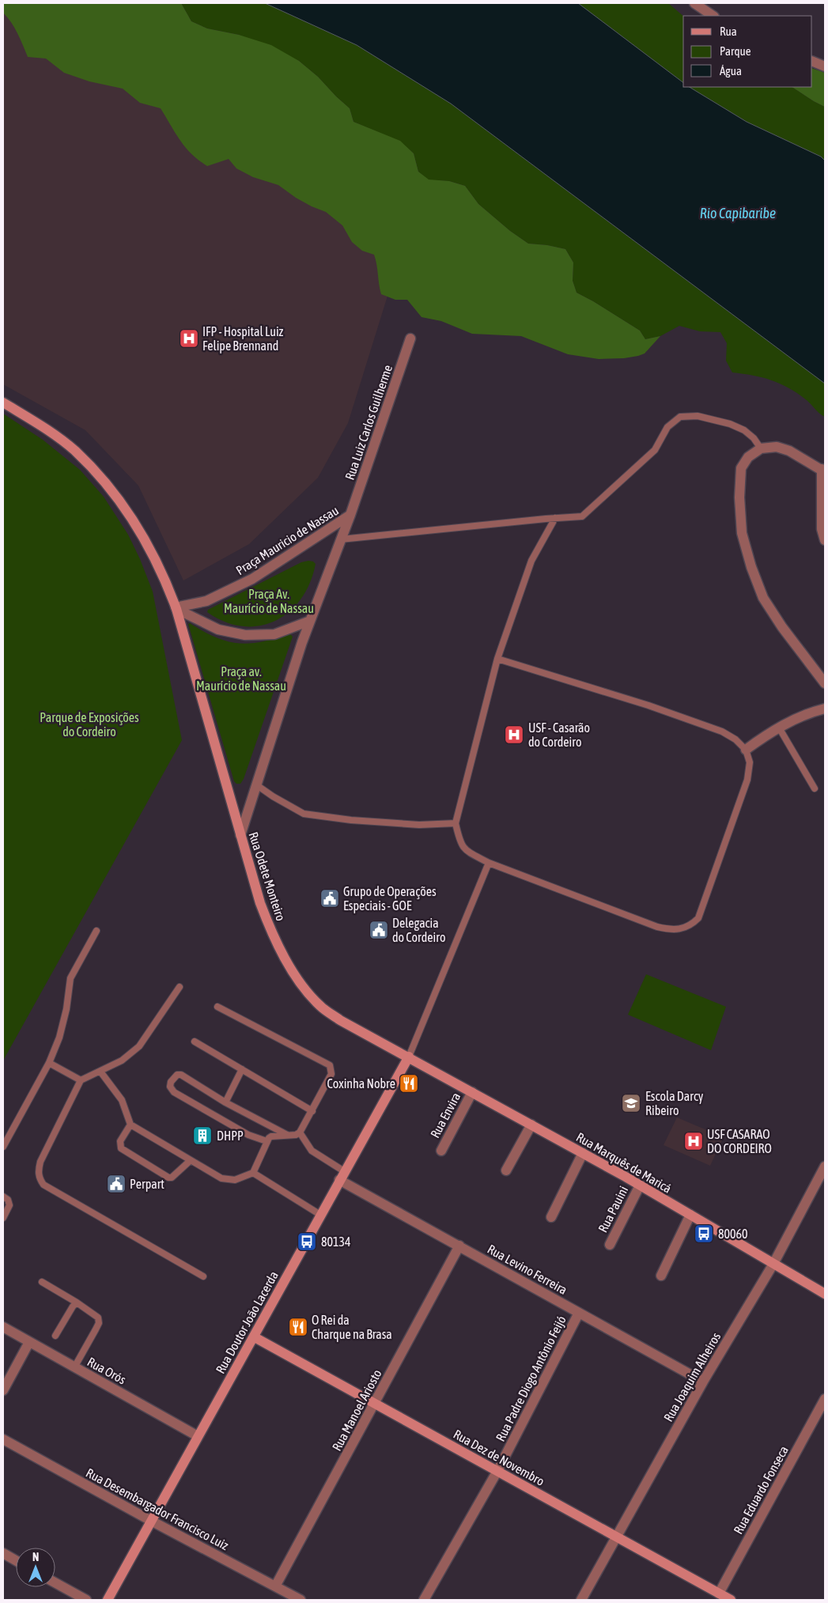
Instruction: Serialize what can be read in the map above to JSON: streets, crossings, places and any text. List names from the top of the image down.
{
  "streets": {
    "main road": [
      "Rua Odete Monteiro",
      "Rua Marquês de Maricá",
      "Rua Doutor João Lacerda",
      "Rua Dez de Novembro"
    ],
    "street": [
      "Rua Luiz Carlos Guilherme",
      "Praça Mauricio de Nassau",
      "Rua Envira",
      "Rua Pauini",
      "Rua Levino Ferreira",
      "Rua Orós",
      "Rua Joaquim Alheiros",
      "Rua Padre Diogo Antônio Feijó",
      "Rua Manoel Ariosto",
      "Rua Eduardo Fonseca",
      "Rua Desembargador Francisco Luiz"
    ]
  },
  "crossings": [
    ["Rua Luiz Carlos Guilherme", "Praça Mauricio de Nassau"],
    ["Praça Mauricio de Nassau", "Rua Odete Monteiro"],
    ["Rua Odete Monteiro", "Rua Marquês de Maricá"],
    ["Rua Odete Monteiro", "Rua Doutor João Lacerda"],
    ["Rua Envira", "Rua Marquês de Maricá"],
    ["Rua Marquês de Maricá", "Rua Pauini"],
    ["Rua Marquês de Maricá", "Rua Doutor João Lacerda"],
    ["Rua Marquês de Maricá", "Rua Joaquim Alheiros"],
    ["Rua Levino Ferreira", "Rua Doutor João Lacerda"],
    ["Rua Levino Ferreira", "Rua Joaquim Alheiros"],
    ["Rua Levino Ferreira", "Rua Padre Diogo Antônio Feijó"],
    ["Rua Levino Ferreira", "Rua Manoel Ariosto"],
    ["Rua Doutor João Lacerda", "Rua Orós"],
    ["Rua Doutor João Lacerda", "Rua Dez de Novembro"],
    ["Rua Doutor João Lacerda", "Rua Desembargador Francisco Luiz"],
    ["Rua Joaquim Alheiros", "Rua Dez de Novembro"],
    ["Rua Padre Diogo Antônio Feijó", "Rua Dez de Novembro"],
    ["Rua Manoel Ariosto", "Rua Dez de Novembro"],
    ["Rua Manoel Ariosto", "Rua Desembargador Francisco Luiz"],
    ["Rua Dez de Novembro", "Rua Eduardo Fonseca"]
  ],
  "water": ["Rio Capibaribe"],
  "parks": ["Praça Av. Maurício de Nassau", "Praça av. Maurício de Nassau", "Parque de Exposições do Cordeiro"],
  "places": {
    "hospital": ["IFP - Hospital Luiz Felipe Brennand", "USF - Casarão do Cordeiro", "USF CASARAO DO CORDEIRO"],
    "public building": ["Grupo de Operações Especiais - GOE", "Delegacia do Cordeiro", "Perpart"],
    "restaurant": ["Coxinha Nobre", "O Rei da Charque na Brasa"],
    "school or university": ["Escola Darcy Ribeiro"],
    "building": ["DHPP"],
    "bus stop": ["80060", "80134"]
  },
  "legend": ["Rua", "Parque", "Água"],
  "north": "top"
}
